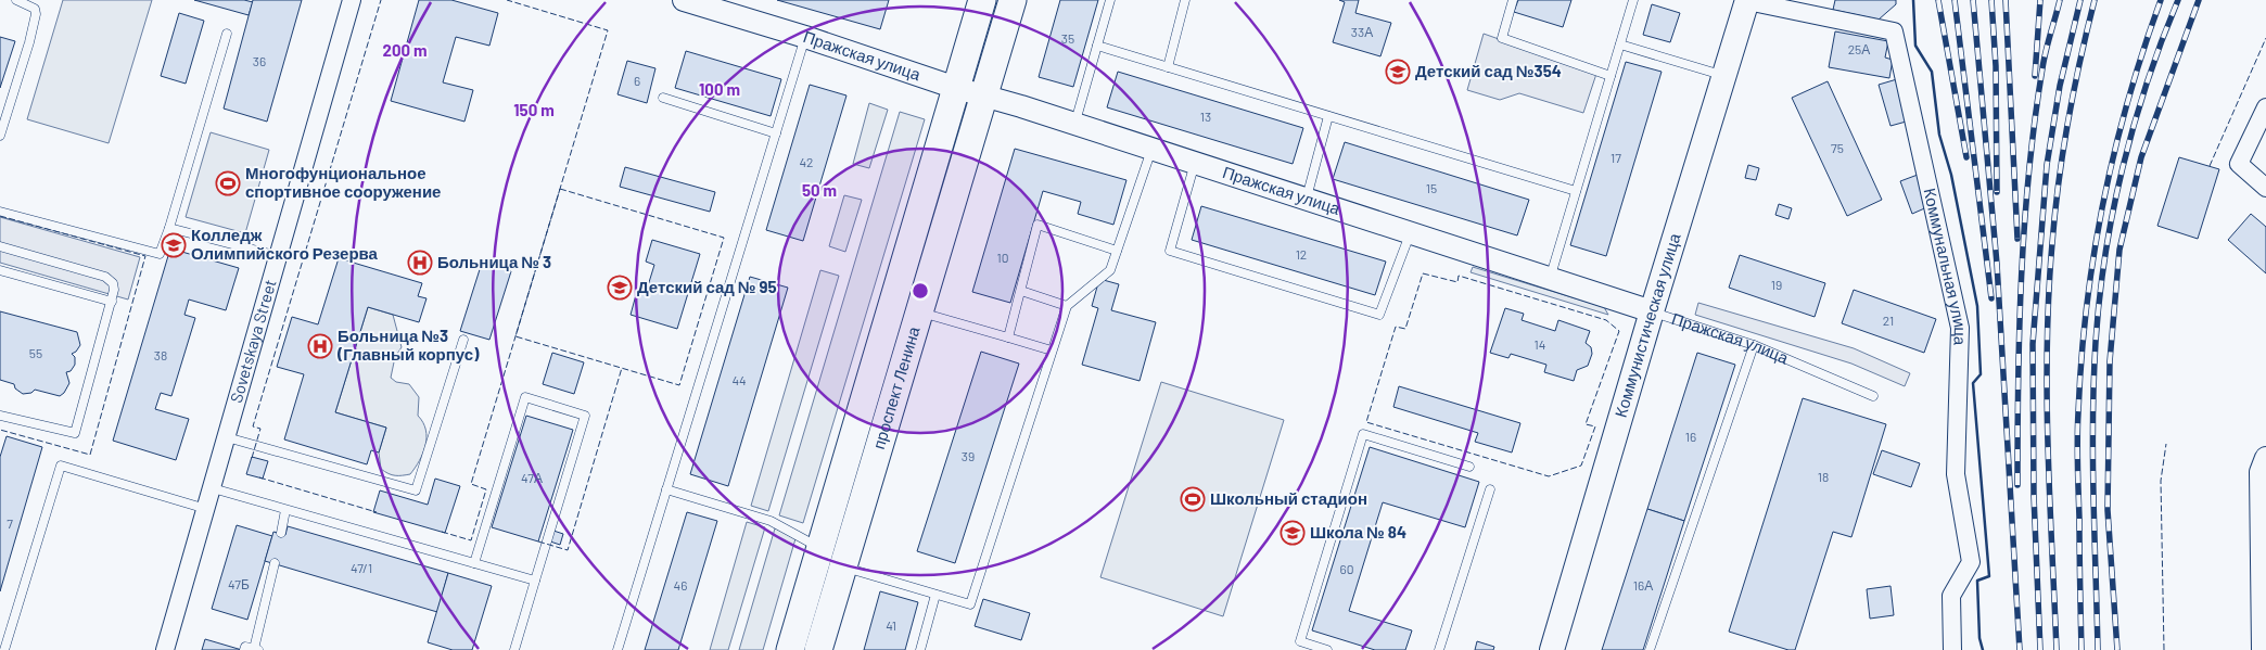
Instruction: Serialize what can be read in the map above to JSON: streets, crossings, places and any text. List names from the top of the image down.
{
  "streets": {
    "main road": ["Коммунистическая улица", "проспект Ленина"],
    "street": ["Пражская улица", "Коммунальная улица", "Sovetskaya Street"]
  },
  "crossings": [
    ["Пражская улица", "Коммунистическая улица"],
    ["Пражская улица", "проспект Ленина"],
    ["Коммунальная улица", "Коммунистическая улица"]
  ],
  "places": {
    "school or university": [
      "Детский сад №354",
      "Колледж Олимпийского Резерва",
      "Детский сад № 95",
      "Школа № 84"
    ],
    "sports": ["Многофунциональное спортивное сооружение", "Школьный стадион"],
    "hospital": ["Больница № 3", "Больница №3 (Главный корпус)"]
  },
  "house_numbers": [
    "33А",
    "35",
    "25А",
    "36",
    "6",
    "13",
    "75",
    "17",
    "42",
    "15",
    "12",
    "10",
    "19",
    "21",
    "14",
    "55",
    "38",
    "44",
    "16",
    "39",
    "18",
    "47А",
    "7",
    "47/1",
    "60",
    "47Б",
    "46",
    "16А",
    "41"
  ],
  "rings": [
    "200 m",
    "100 m",
    "150 m",
    "50 m"
  ]
}
